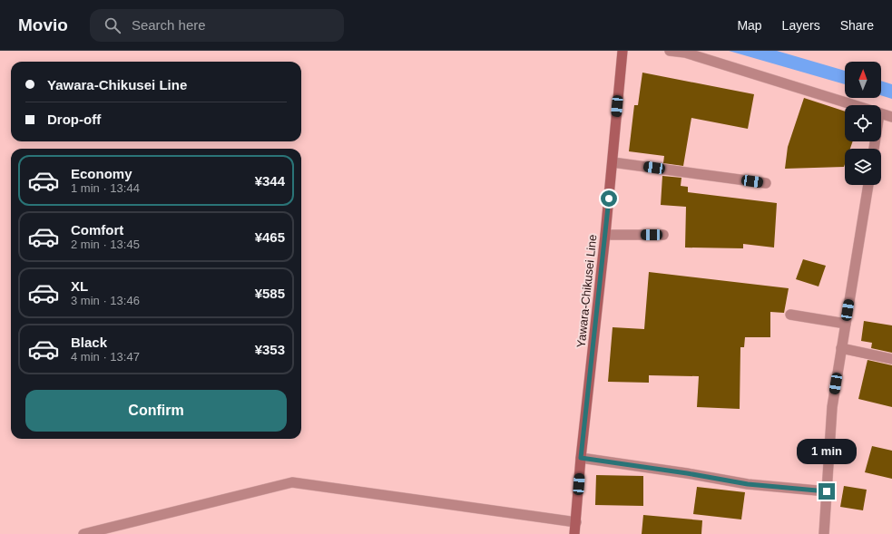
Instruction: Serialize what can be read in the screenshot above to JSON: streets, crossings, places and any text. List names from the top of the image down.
{
  "streets": {
    "main road": ["Yawara-Chikusei Line"]
  },
  "north": "top",
  "page": {
    "header": "Movio",
    "search": "Search here",
    "nav": ["Map", "Layers", "Share"],
    "banner": ["Yawara-Chikusei Line", "Drop-off"],
    "list": [
      {
        "name": "Economy",
        "note": "1 min · 13:44",
        "value": "¥344"
      },
      {
        "name": "Comfort",
        "note": "2 min · 13:45",
        "value": "¥465"
      },
      {
        "name": "XL",
        "note": "3 min · 13:46",
        "value": "¥585"
      },
      {
        "name": "Black",
        "note": "4 min · 13:47",
        "value": "¥353"
      }
    ],
    "buttons": "Confirm",
    "bubble": "1 min"
  }
}
